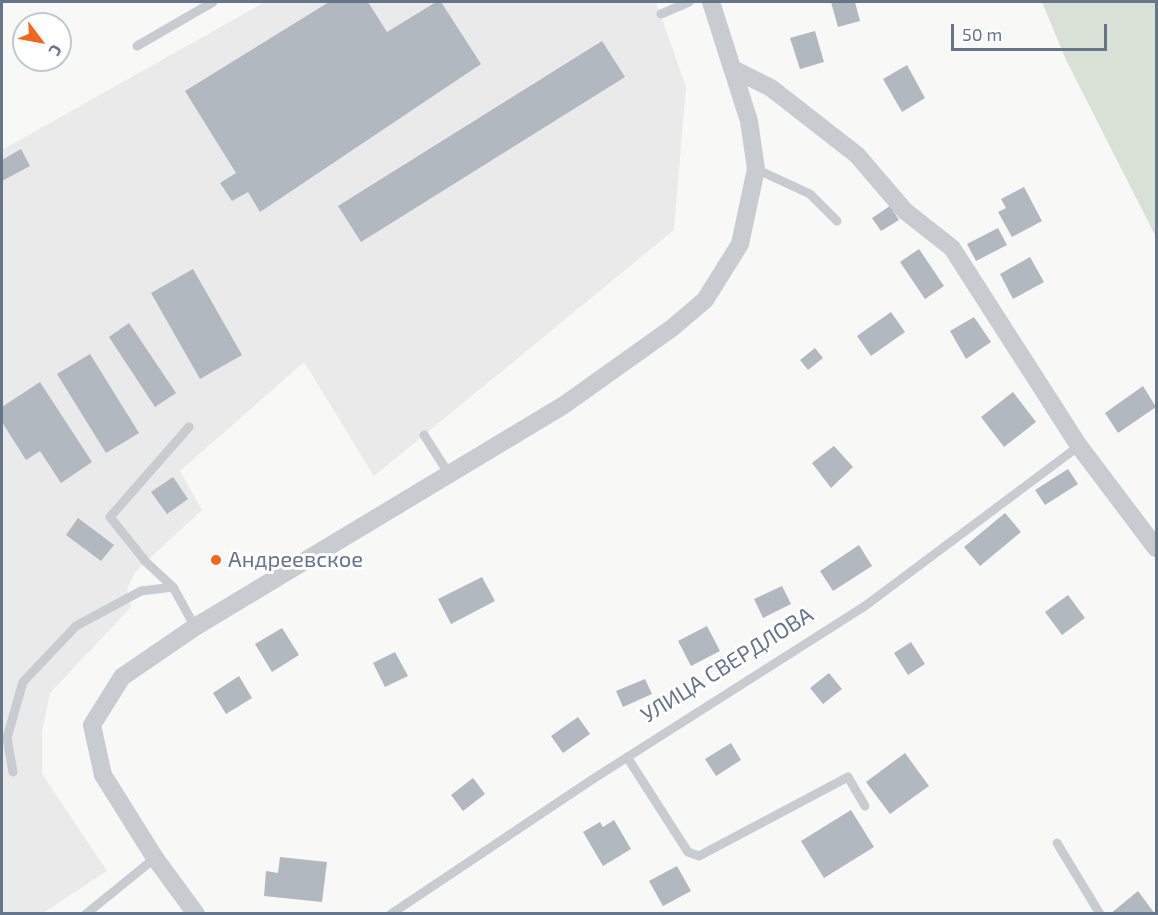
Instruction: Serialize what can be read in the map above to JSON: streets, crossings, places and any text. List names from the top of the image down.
{
  "streets": {
    "lane": ["УЛИЦА СВЕРДЛОВА"]
  },
  "places": ["Андреевское"],
  "scale_bar": "50 m",
  "north": "bottom right"
}
